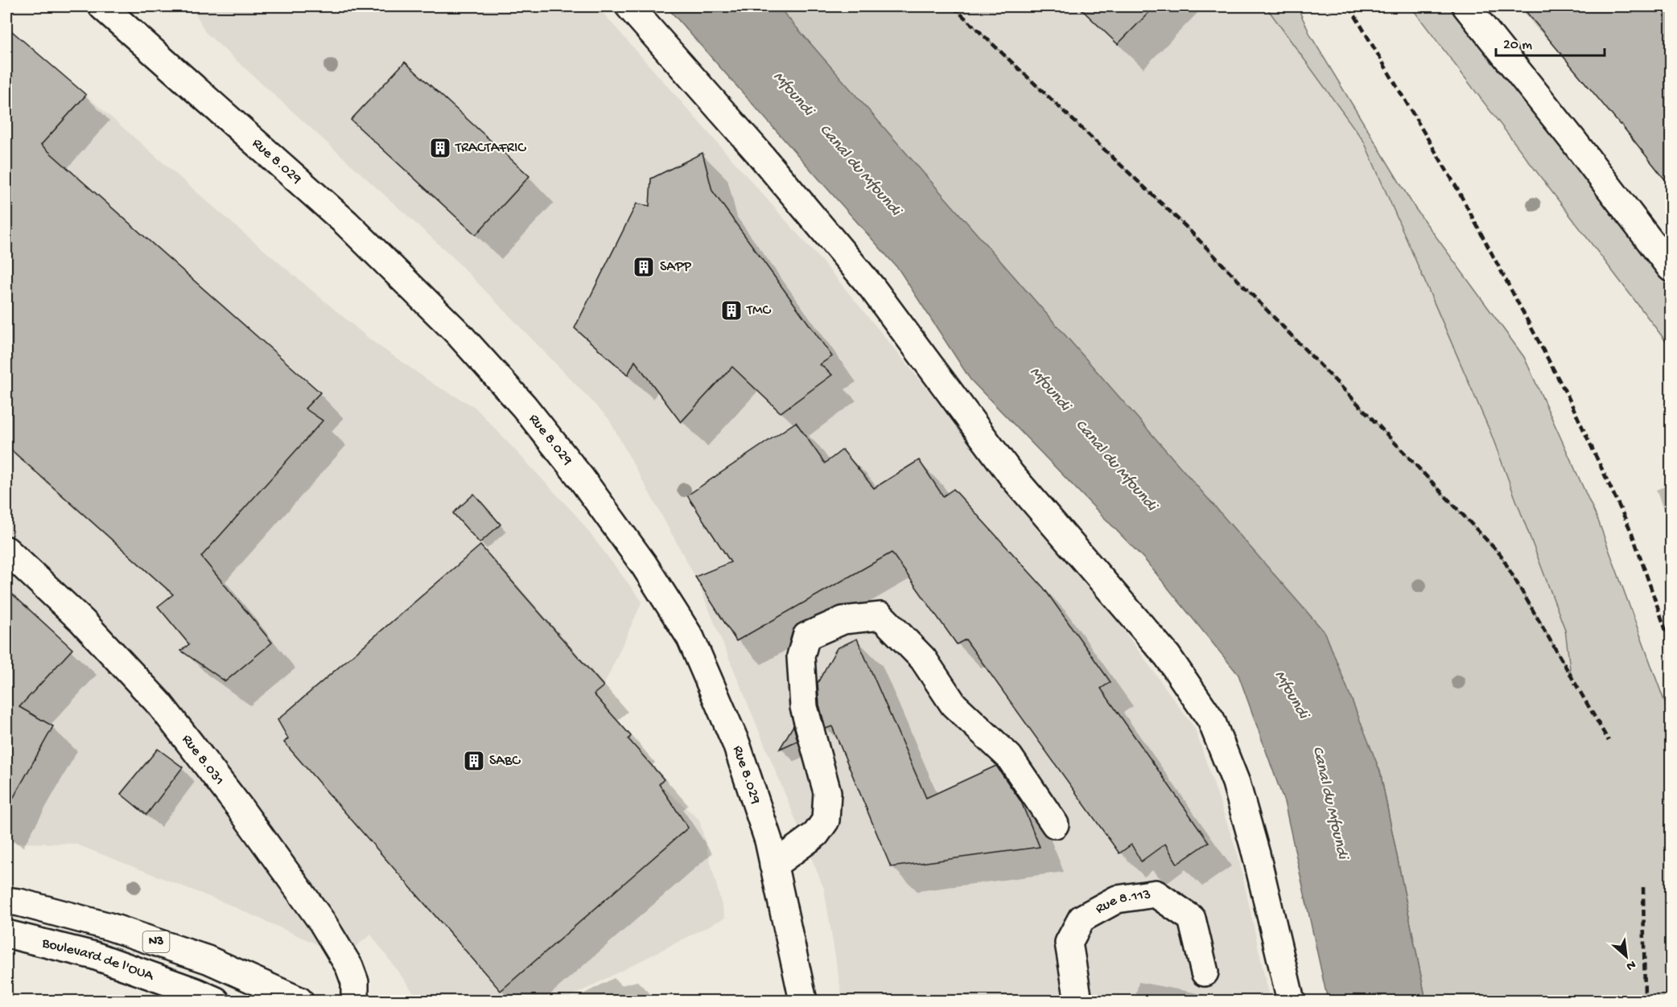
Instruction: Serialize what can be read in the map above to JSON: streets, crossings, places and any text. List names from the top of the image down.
{
  "streets": {
    "main road": [
      "Rue 8.029",
      "Rue 8.031",
      "Rue 8.113",
      "N3",
      "Boulevard de l'OUA"
    ]
  },
  "water": ["Mfoundi", "Canal du Mfoundi"],
  "places": {
    "building": [
      "TRACTAFRIC",
      "SAPP",
      "TMC",
      "SABC"
    ]
  },
  "scale_bar": "20 m",
  "north": "bottom right"
}
